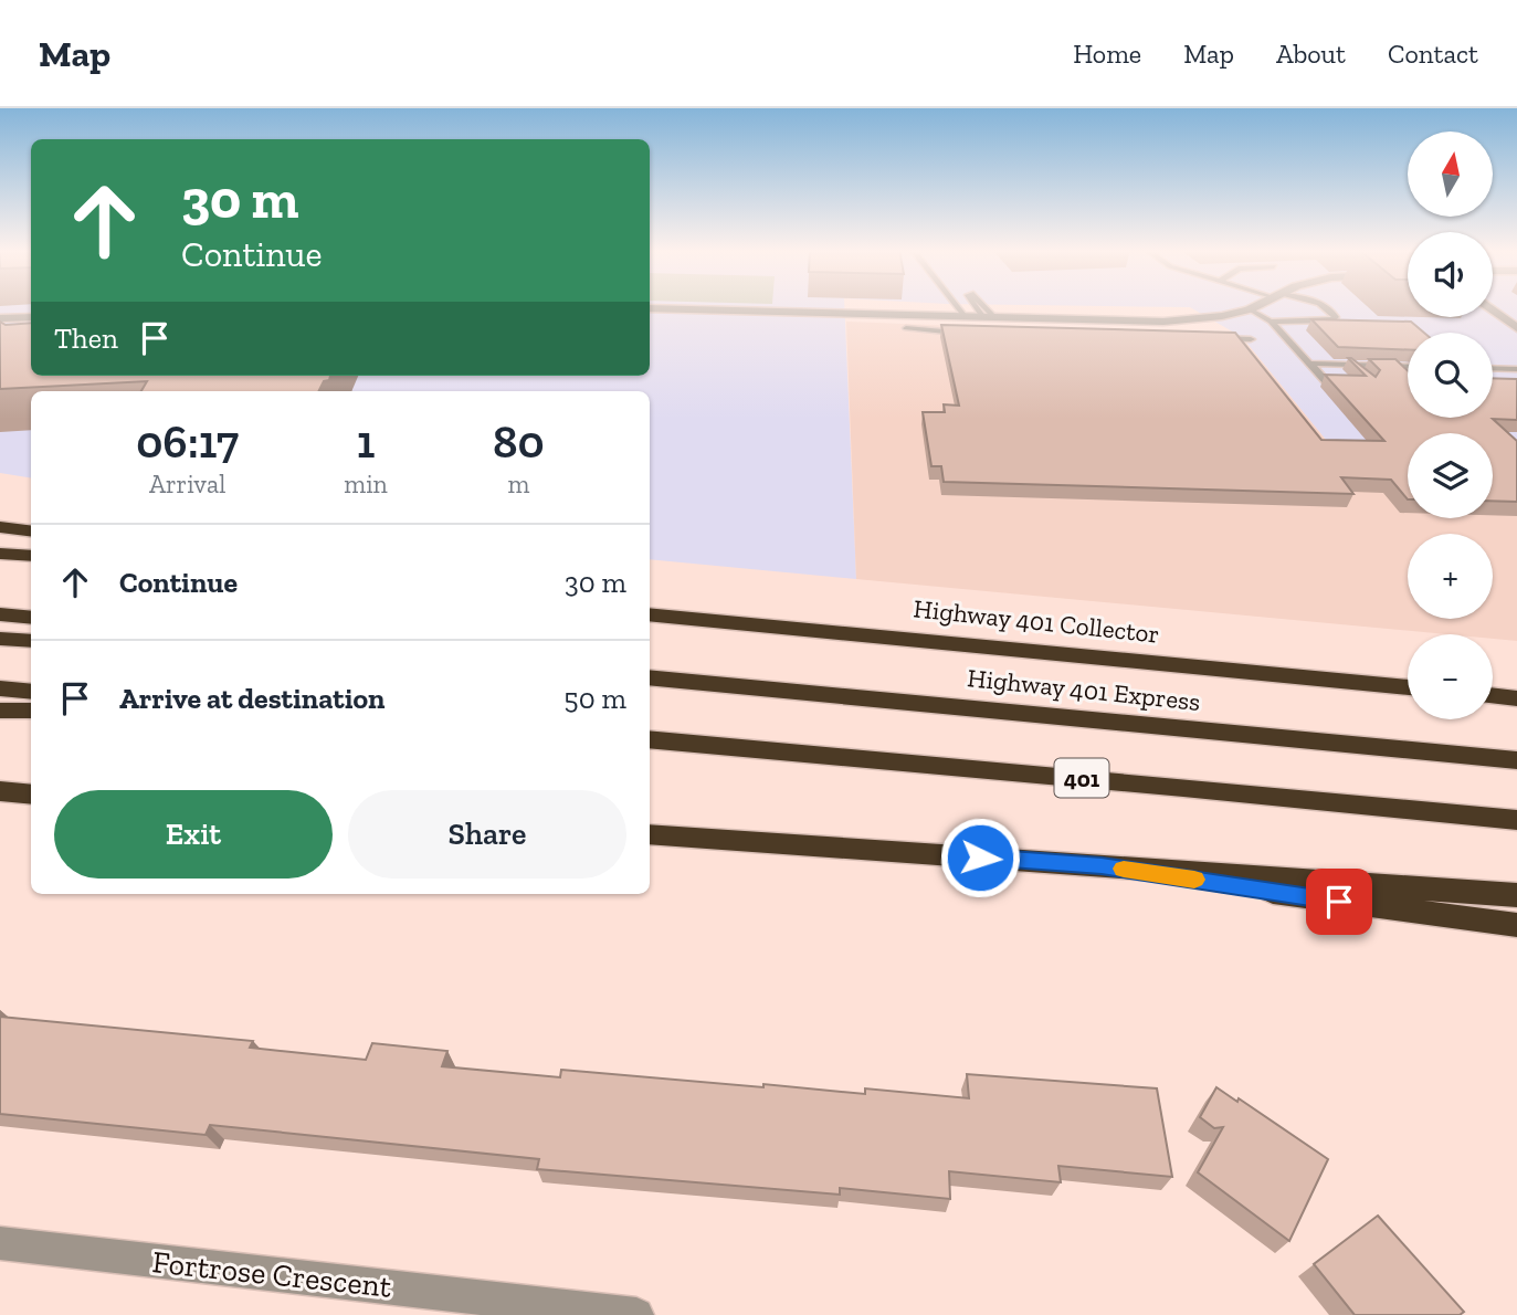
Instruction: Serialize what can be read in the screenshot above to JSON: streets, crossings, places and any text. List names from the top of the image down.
{
  "streets": {
    "highway": ["Highway 401 Collector", "Highway 401 Express", "401"],
    "street": ["Fortrose Crescent"]
  },
  "north": "top",
  "page": {
    "header": "Map",
    "nav": [
      "Home",
      "Map",
      "About",
      "Contact"
    ],
    "map_buttons": ["+", "−"],
    "turn": ["30 m", "Continue"],
    "then": "Then",
    "eta": [
      "06:17",
      "Arrival",
      "1",
      "min",
      "80",
      "m"
    ],
    "list": [
      {
        "name": "Continue",
        "value": "30 m"
      },
      {
        "name": "Arrive at destination",
        "value": "50 m"
      }
    ],
    "buttons": ["Exit", "Share"]
  }
}
